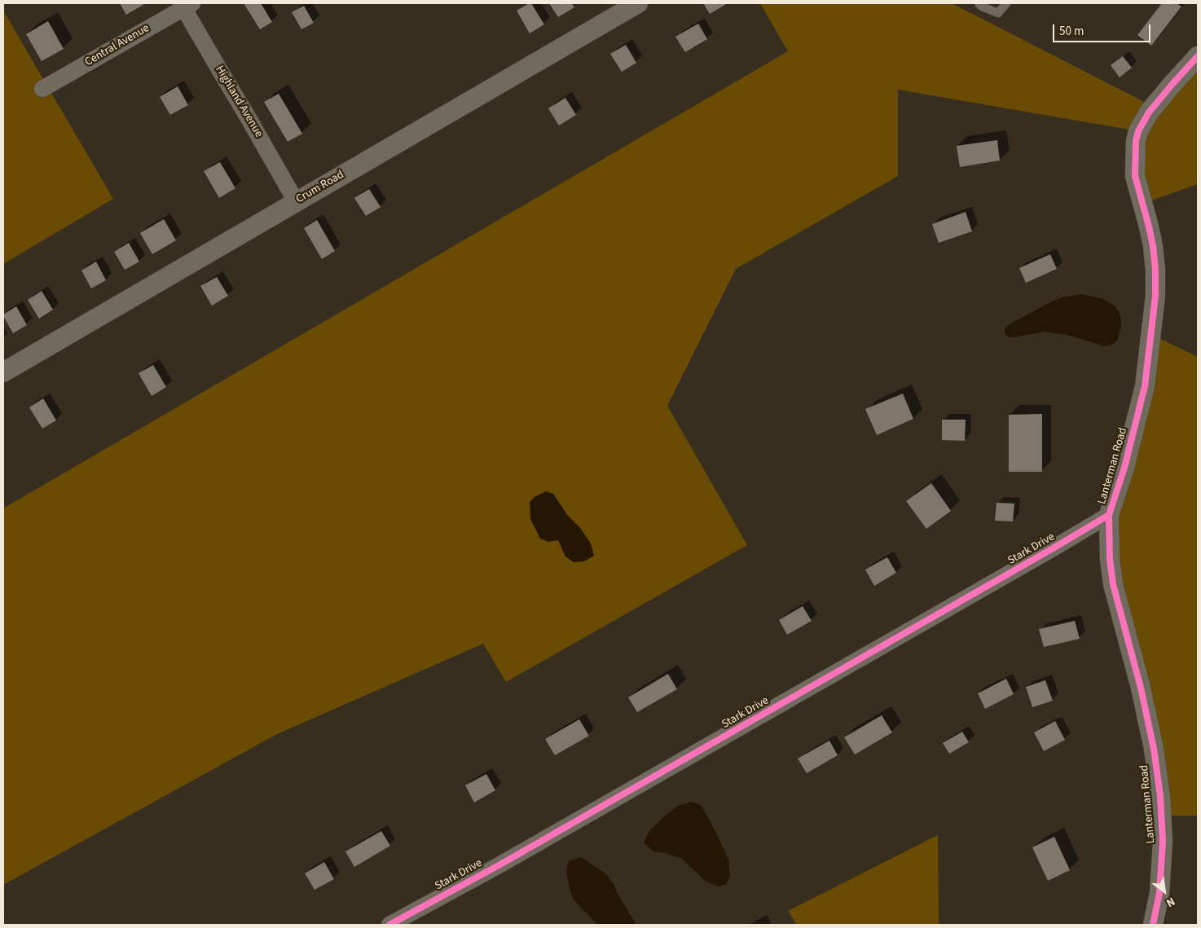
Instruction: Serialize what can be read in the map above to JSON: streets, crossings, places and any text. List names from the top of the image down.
{
  "streets": {
    "street": [
      "Central Avenue",
      "Highland Avenue",
      "Crum Road",
      "Lanterman Road",
      "Stark Drive"
    ]
  },
  "crossings": [
    ["Central Avenue", "Highland Avenue"],
    ["Highland Avenue", "Crum Road"],
    ["Lanterman Road", "Stark Drive"]
  ],
  "scale_bar": "50 m",
  "north": "bottom right"
}
